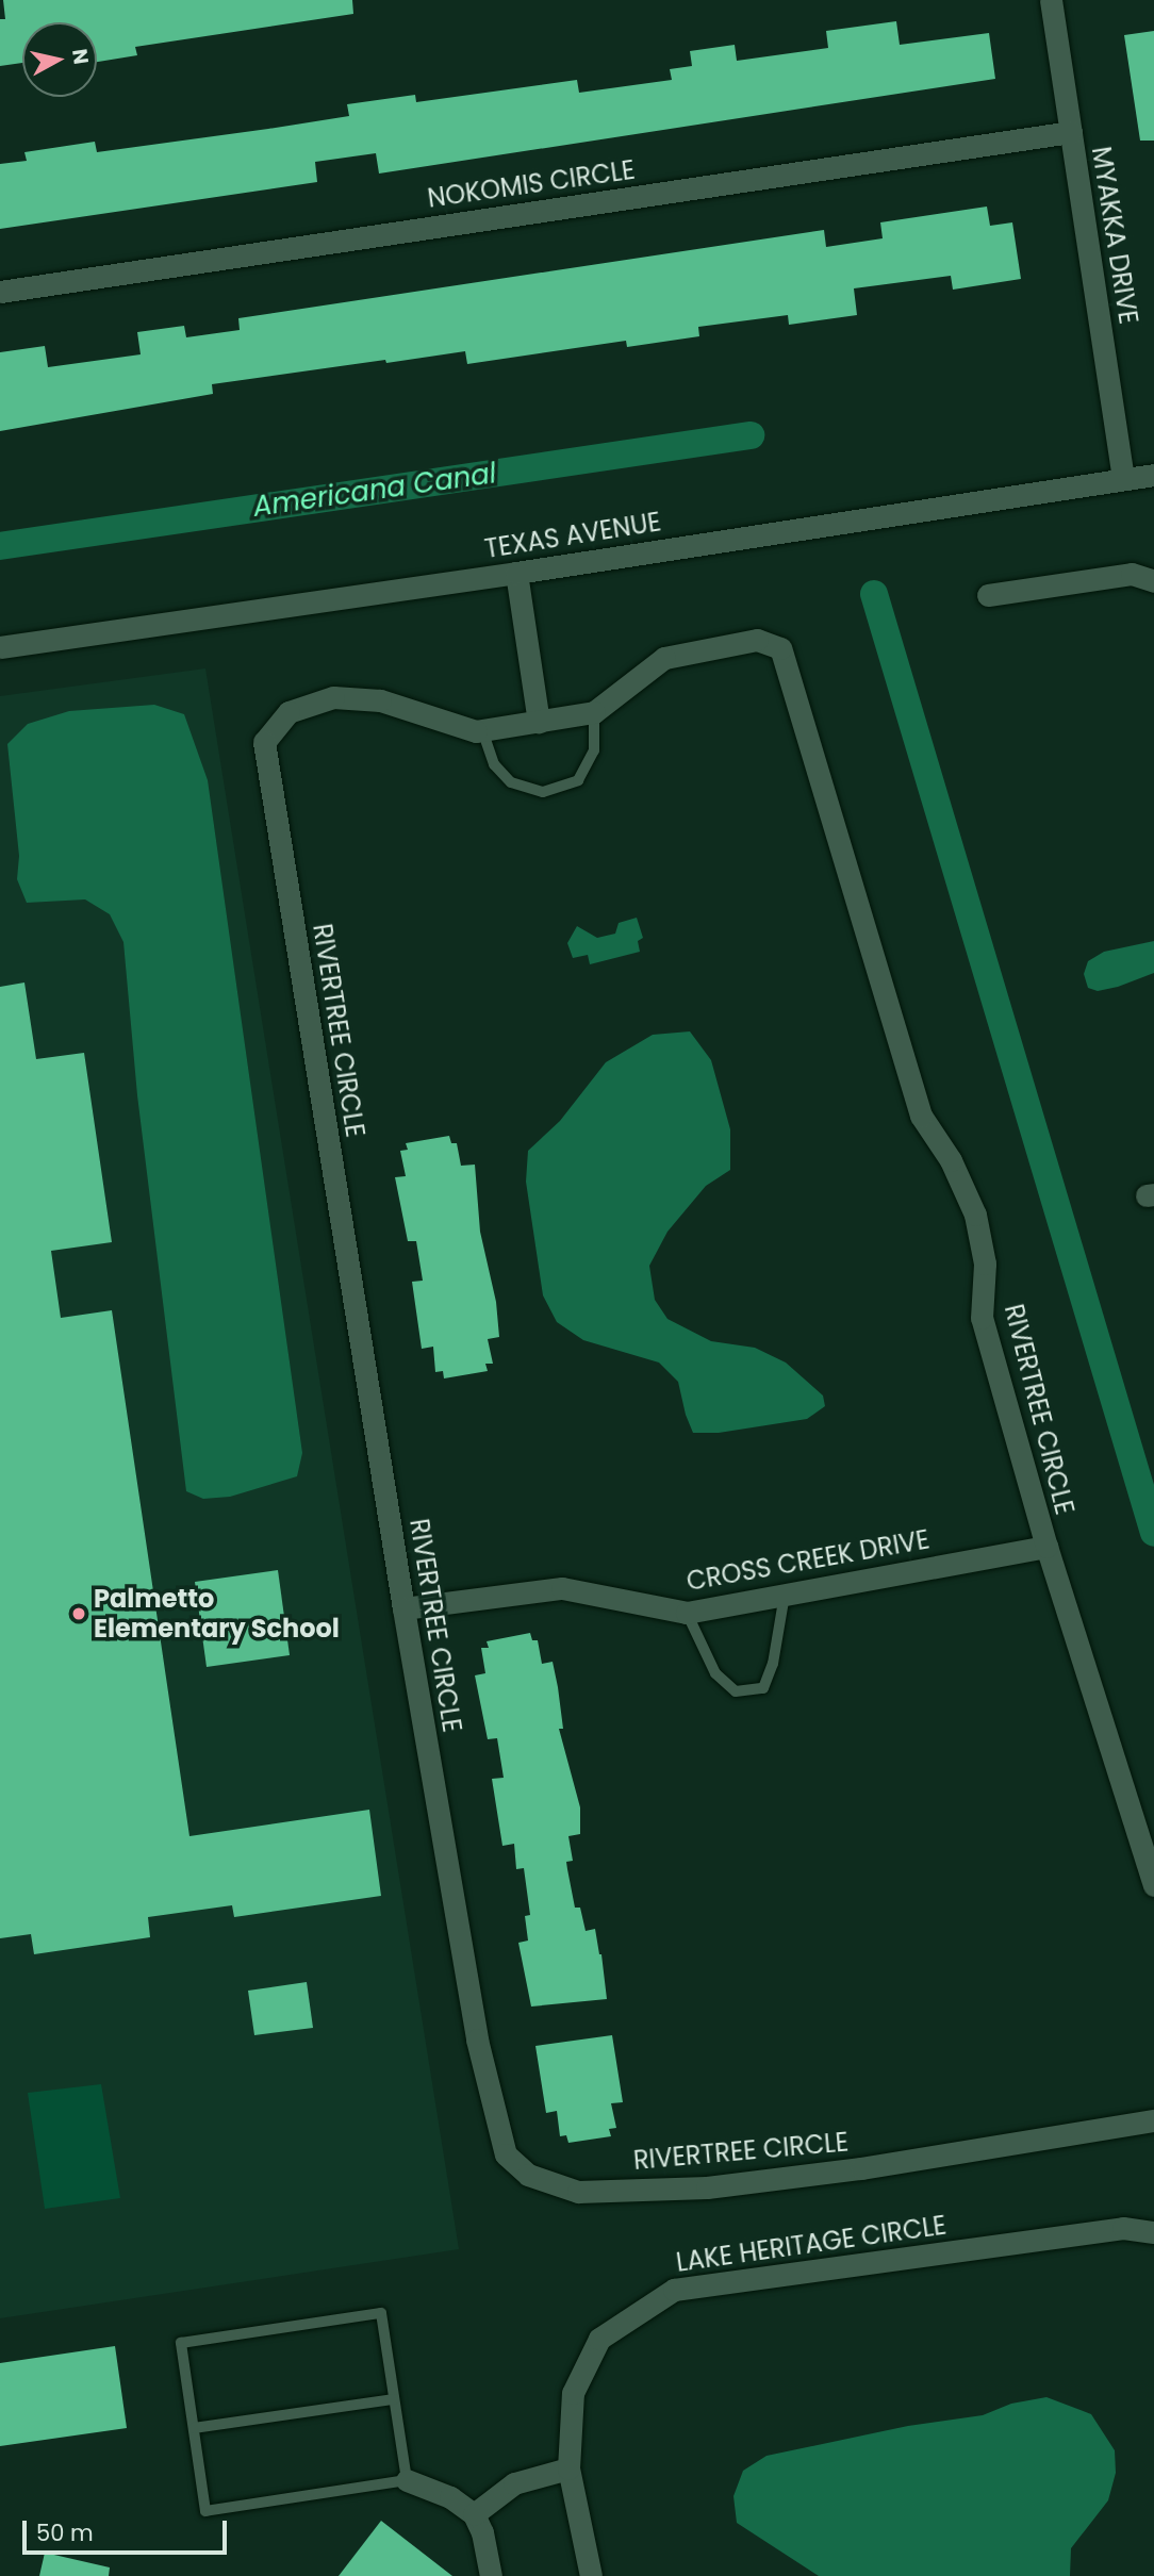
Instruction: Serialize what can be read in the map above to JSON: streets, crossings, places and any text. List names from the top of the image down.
{
  "streets": {
    "street": [
      "NOKOMIS CIRCLE",
      "MYAKKA DRIVE",
      "TEXAS AVENUE",
      "RIVERTREE CIRCLE",
      "CROSS CREEK DRIVE",
      "LAKE HERITAGE CIRCLE"
    ]
  },
  "crossings": [
    ["NOKOMIS CIRCLE", "MYAKKA DRIVE"],
    ["MYAKKA DRIVE", "TEXAS AVENUE"],
    ["RIVERTREE CIRCLE", "CROSS CREEK DRIVE"]
  ],
  "water": ["Americana Canal"],
  "places": ["Palmetto Elementary School"],
  "scale_bar": "50 m",
  "north": "right"
}
